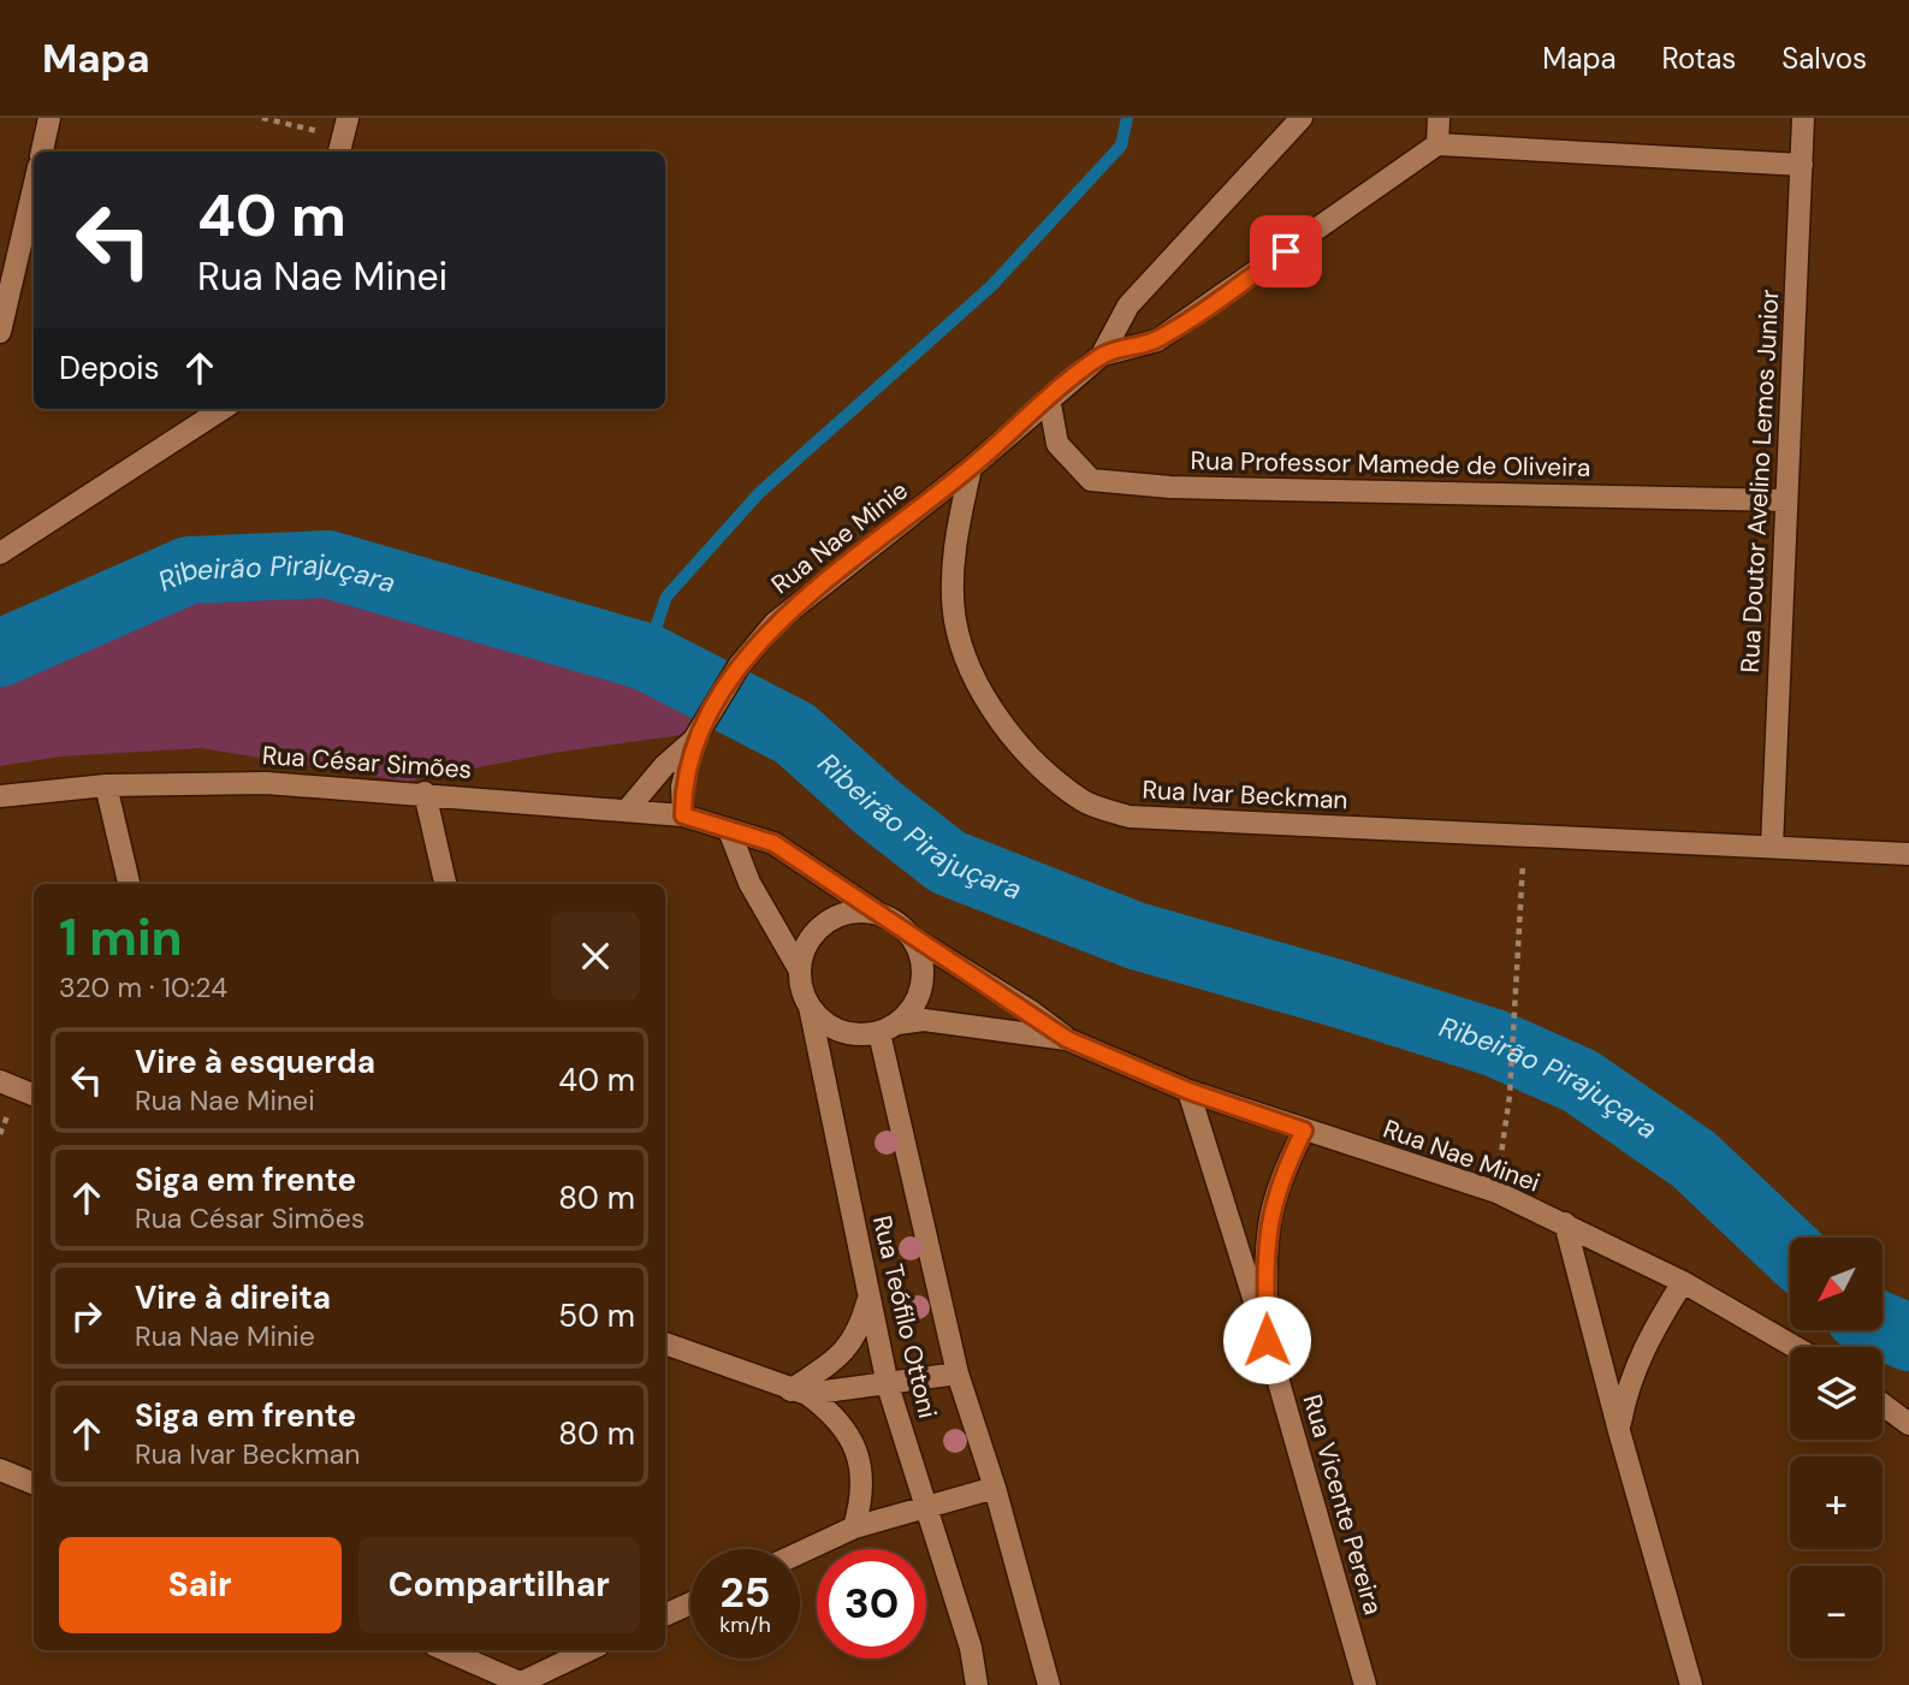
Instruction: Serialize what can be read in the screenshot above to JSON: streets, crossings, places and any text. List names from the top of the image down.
{
  "streets": {
    "street": [
      "Rua Professor Mamede de Oliveira",
      "Rua Doutor Avelino Lemos Junior",
      "Rua Nae Minie",
      "Rua César Simões",
      "Rua Ivar Beckman",
      "Rua Nae Minei",
      "Rua Teófilo Ottoni",
      "Rua Vicente Pereira"
    ]
  },
  "crossings": [
    ["Rua Professor Mamede de Oliveira", "Rua Doutor Avelino Lemos Junior"],
    ["Rua Doutor Avelino Lemos Junior", "Rua Ivar Beckman"],
    ["Rua Nae Minie", "Rua César Simões"],
    ["Rua Nae Minie", "Rua Ivar Beckman"],
    ["Rua César Simões", "Rua Nae Minei"],
    ["Rua César Simões", "Rua Teófilo Ottoni"],
    ["Rua Nae Minei", "Rua Teófilo Ottoni"],
    ["Rua Nae Minei", "Rua Vicente Pereira"]
  ],
  "water": ["Ribeirão Pirajuçara"],
  "north": "bottom left",
  "page": {
    "header": "Mapa",
    "nav": ["Mapa", "Rotas", "Salvos"],
    "turn": ["40 m", "Rua Nae Minei"],
    "then": "Depois",
    "heading": ["1 min", "320 m · 10:24"],
    "list": [
      {
        "name": "Vire à esquerda",
        "note": "Rua Nae Minei",
        "value": "40 m"
      },
      {
        "name": "Siga em frente",
        "note": "Rua César Simões",
        "value": "80 m"
      },
      {
        "name": "Vire à direita",
        "note": "Rua Nae Minie",
        "value": "50 m"
      },
      {
        "name": "Siga em frente",
        "note": "Rua Ivar Beckman",
        "value": "80 m"
      }
    ],
    "map_buttons": ["+", "−"],
    "buttons": ["Sair", "Compartilhar"],
    "speed": "25 km/h",
    "limit": "30"
  }
}
